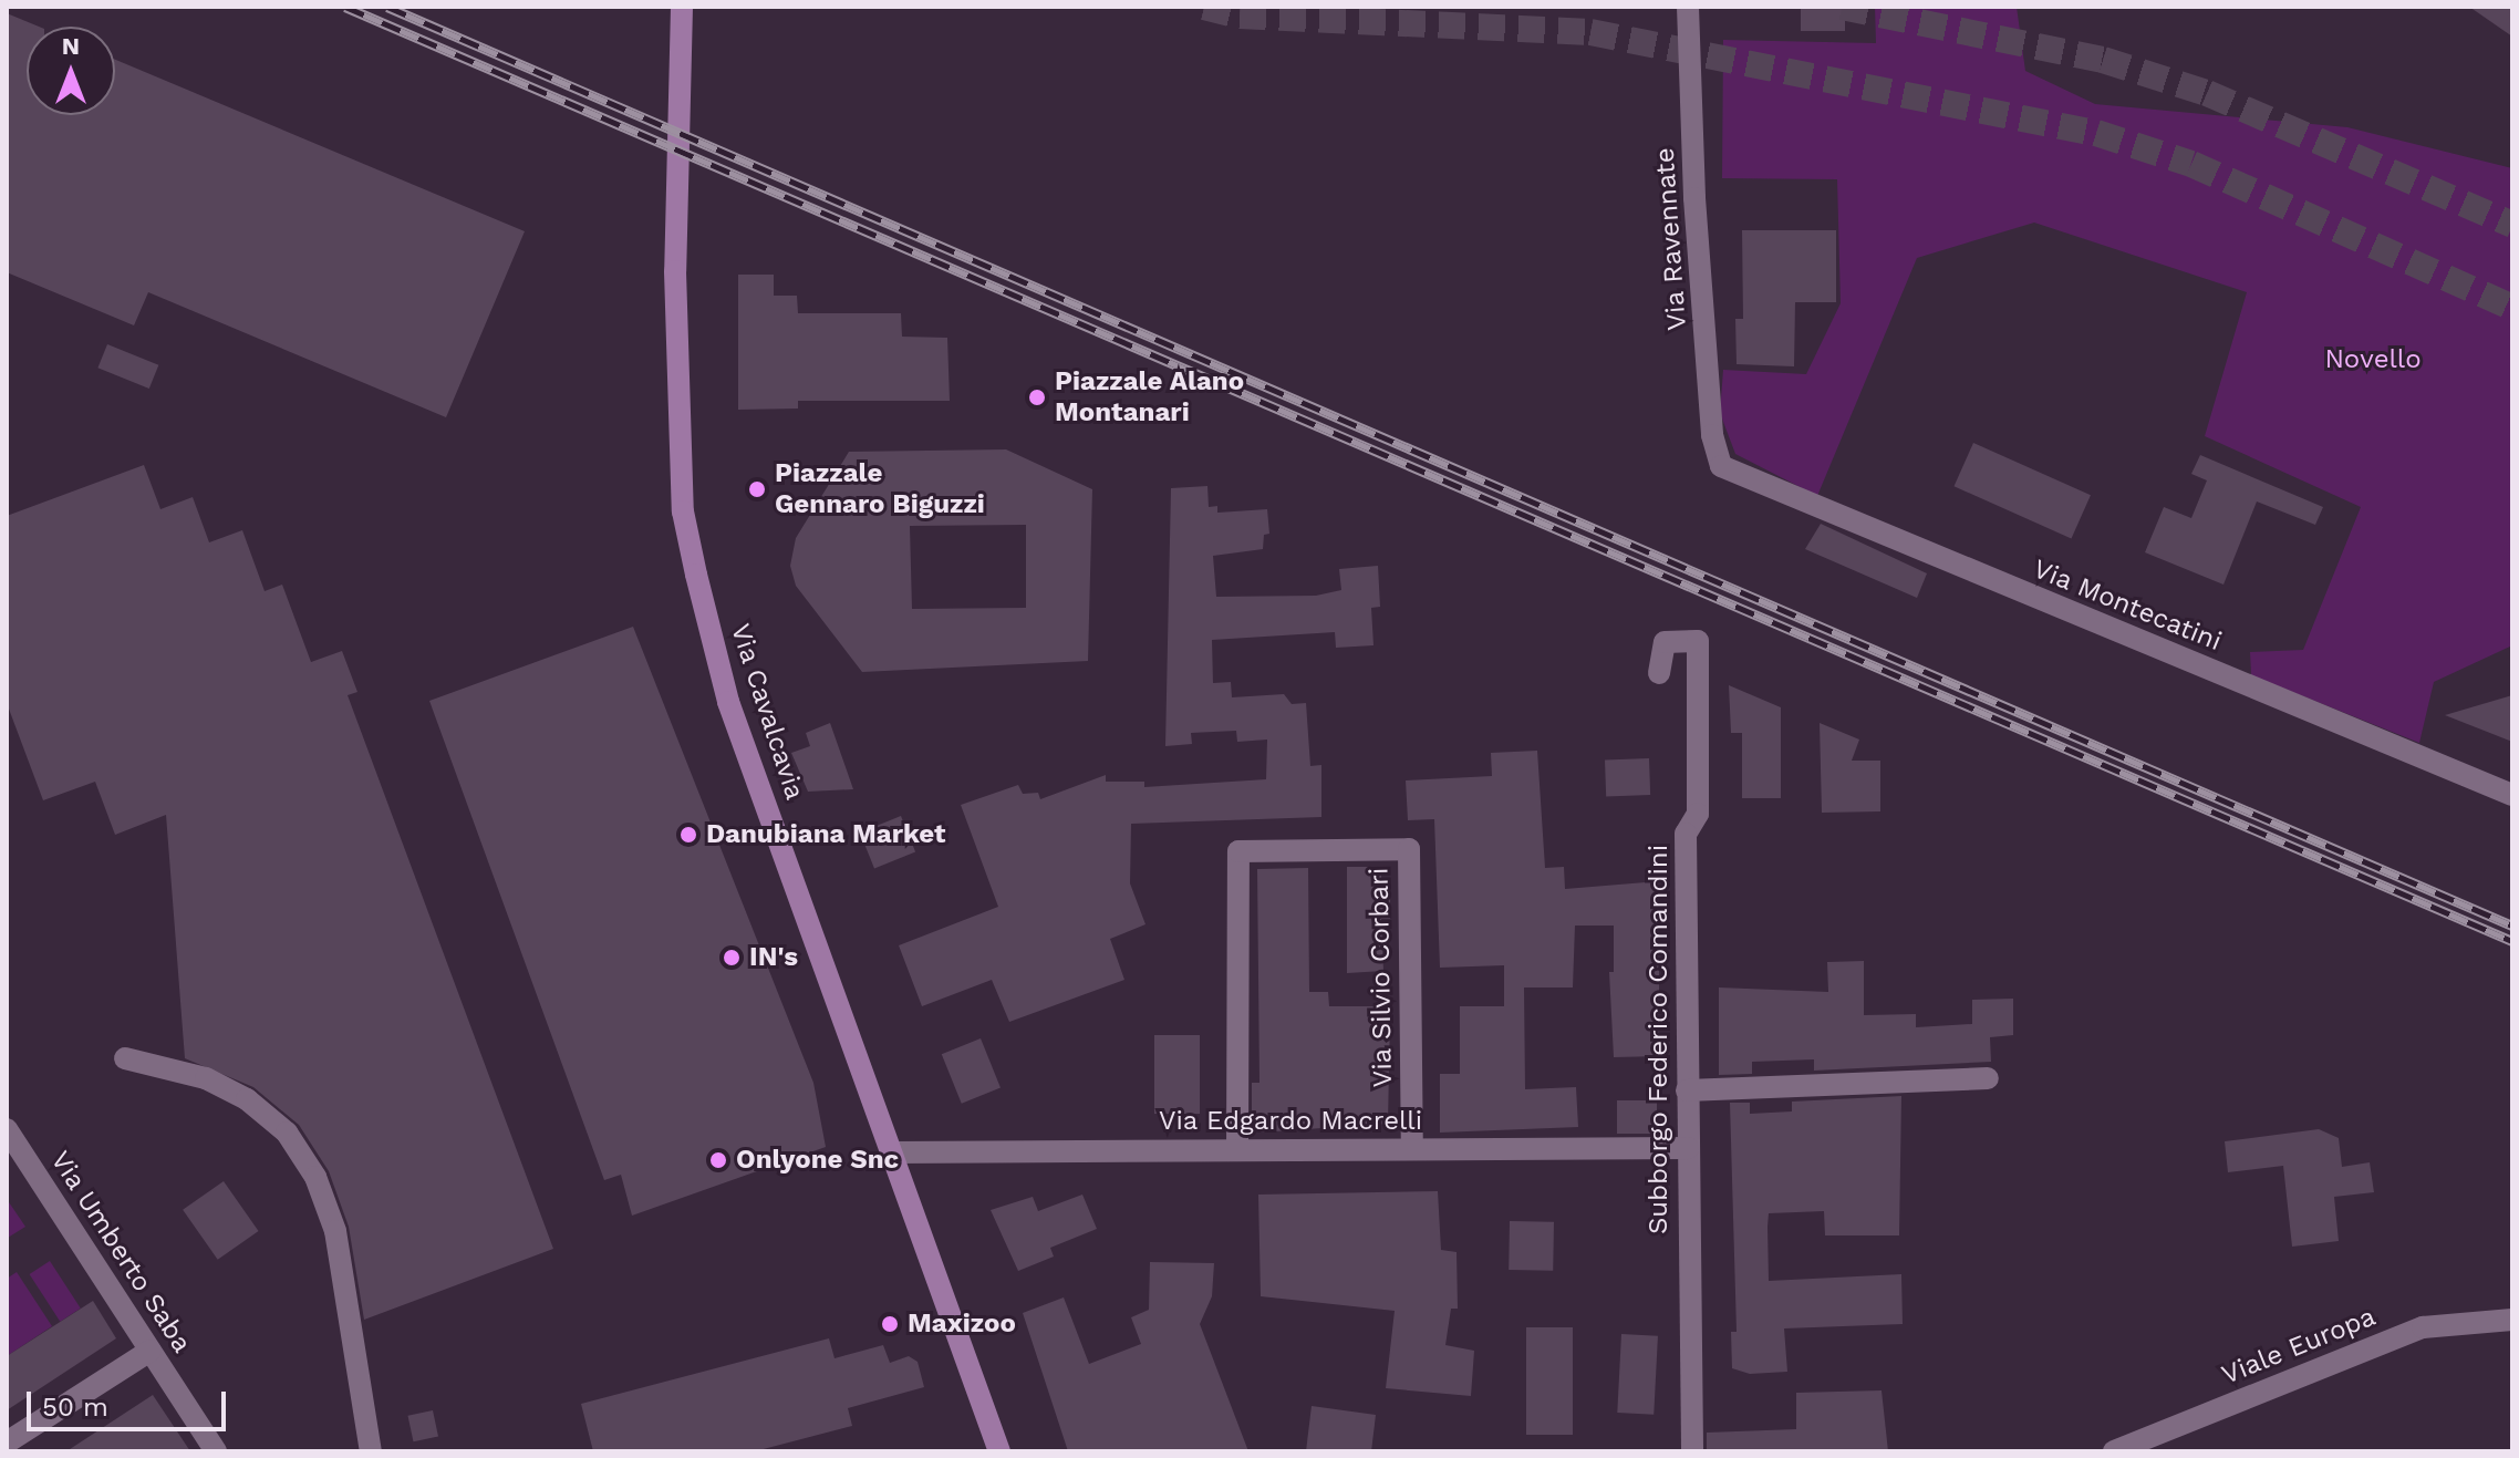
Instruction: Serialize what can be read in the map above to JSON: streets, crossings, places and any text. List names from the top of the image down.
{
  "streets": {
    "main road": ["Via Cavalcavia"],
    "street": [
      "Via Ravennate",
      "Via Montecatini",
      "Via Silvio Corbari",
      "Subborgo Federico Comandini",
      "Via Edgardo Macrelli",
      "Via Umberto Saba",
      "Viale Europa"
    ]
  },
  "crossings": [
    ["Via Ravennate", "Via Montecatini"],
    ["Via Cavalcavia", "Via Edgardo Macrelli"],
    ["Via Silvio Corbari", "Via Edgardo Macrelli"],
    ["Subborgo Federico Comandini", "Via Edgardo Macrelli"]
  ],
  "parks": ["Novello"],
  "places": [
    "Piazzale Alano Montanari",
    "Piazzale Gennaro Biguzzi",
    "Danubiana Market",
    "IN's",
    "Onlyone Snc",
    "Maxizoo"
  ],
  "scale_bar": "50 m",
  "north": "top"
}
